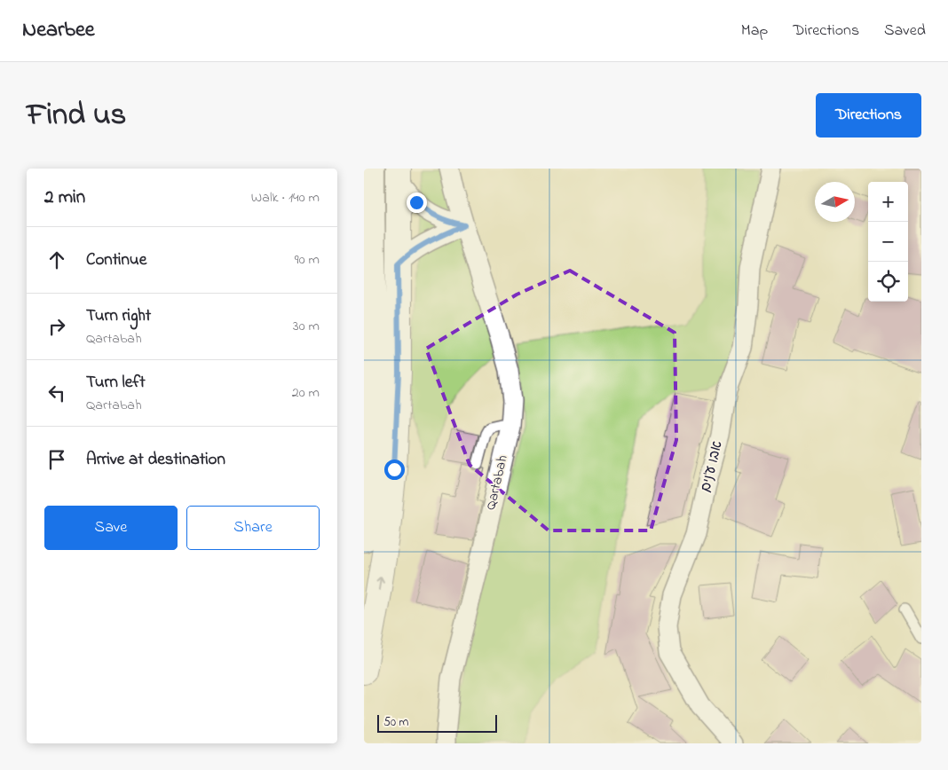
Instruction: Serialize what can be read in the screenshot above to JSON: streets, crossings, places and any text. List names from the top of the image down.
{
  "streets": {
    "street": ["אבו ע'נים", "Qartabah"]
  },
  "scale_bar": "50 m",
  "north": "right",
  "page": {
    "header": "Nearbee",
    "nav": ["Map", "Directions", "Saved"],
    "title": "Find us",
    "buttons": [
      "Directions",
      ["Save", "Share"]
    ],
    "heading": ["2 min", "Walk · 140 m"],
    "map_buttons": ["+", "−"],
    "list": [
      ["Continue", "90 m"],
      ["Turn right", "Qartabah", "30 m"],
      ["Turn left", "Qartabah", "20 m"],
      "Arrive at destination"
    ],
    "scale": "50 m"
  }
}
